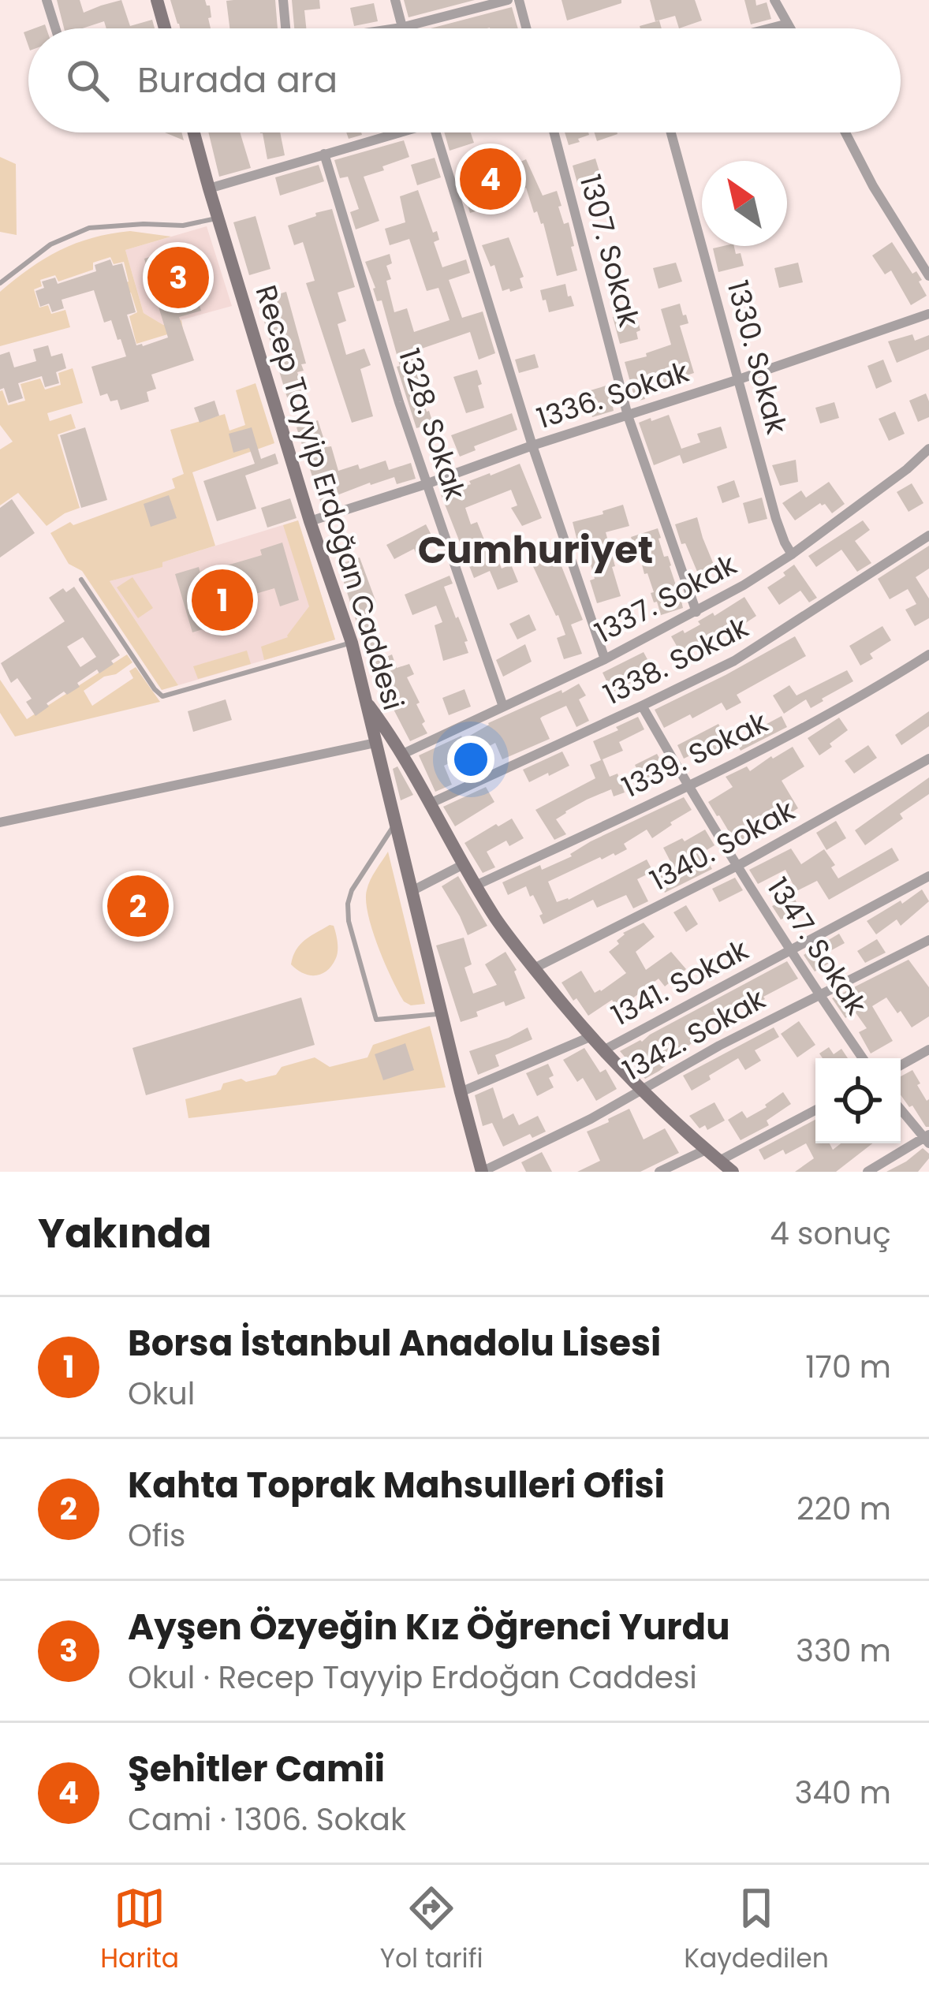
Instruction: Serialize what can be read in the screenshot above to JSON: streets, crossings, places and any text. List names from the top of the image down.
{
  "streets": {
    "street": [
      "1307. Sokak",
      "1330. Sokak",
      "1336. Sokak",
      "1328. Sokak",
      "Recep Tayyip Erdoğan Caddesi",
      "1337. Sokak",
      "1338. Sokak",
      "1339. Sokak",
      "1340. Sokak",
      "1347. Sokak",
      "1341. Sokak",
      "1342. Sokak"
    ]
  },
  "crossings": [
    ["1307. Sokak", "1336. Sokak"],
    ["1307. Sokak", "1337. Sokak"],
    ["1330. Sokak", "1336. Sokak"],
    ["1330. Sokak", "1337. Sokak"],
    ["1336. Sokak", "1328. Sokak"],
    ["1336. Sokak", "Recep Tayyip Erdoğan Caddesi"],
    ["1328. Sokak", "1337. Sokak"],
    ["Recep Tayyip Erdoğan Caddesi", "1342. Sokak"],
    ["1338. Sokak", "1347. Sokak"],
    ["1339. Sokak", "1347. Sokak"],
    ["1340. Sokak", "1347. Sokak"],
    ["1347. Sokak", "1341. Sokak"],
    ["1347. Sokak", "1342. Sokak"]
  ],
  "districts": ["Cumhuriyet"],
  "north": "top left",
  "page": {
    "search": "Burada ara",
    "pins": [
      "4",
      "3",
      "1",
      "2"
    ],
    "heading": ["Yakında", "4 sonuç"],
    "list": [
      {
        "mark": "1",
        "name": "Borsa İstanbul Anadolu Lisesi",
        "note": "Okul",
        "value": "170 m"
      },
      {
        "mark": "2",
        "name": "Kahta Toprak Mahsulleri Ofisi",
        "note": "Ofis",
        "value": "220 m"
      },
      {
        "mark": "3",
        "name": "Ayşen Özyeğin Kız Öğrenci Yurdu",
        "note": "Okul · Recep Tayyip Erdoğan Caddesi",
        "value": "330 m"
      },
      {
        "mark": "4",
        "name": "Şehitler Camii",
        "note": "Cami · 1306. Sokak",
        "value": "340 m"
      }
    ],
    "nav": ["Harita", "Yol tarifi", "Kaydedilen"]
  }
}
